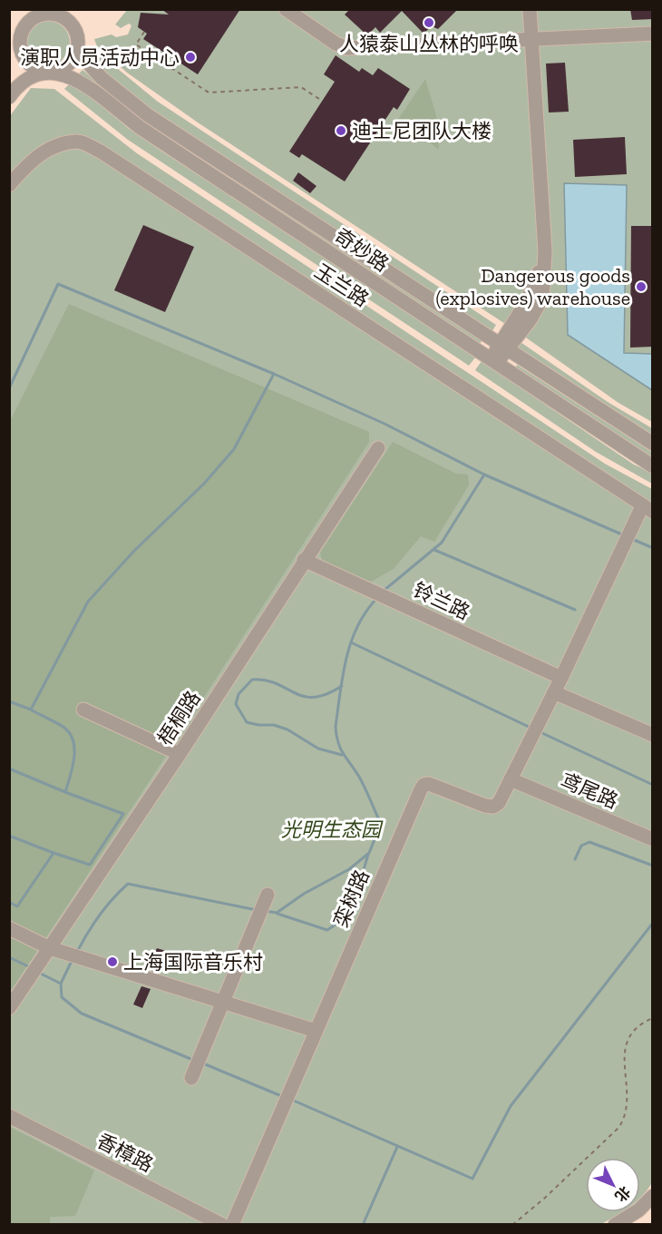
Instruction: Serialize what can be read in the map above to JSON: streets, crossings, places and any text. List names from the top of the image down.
{
  "streets": {
    "street": [
      "奇妙路",
      "玉兰路",
      "铃兰路",
      "梧桐路",
      "鸢尾路",
      "栾树路",
      "香樟路"
    ]
  },
  "crossings": [
    ["玉兰路", "栾树路"],
    ["铃兰路", "梧桐路"],
    ["铃兰路", "栾树路"],
    ["鸢尾路", "栾树路"]
  ],
  "parks": ["光明生态园"],
  "places": [
    "人猿泰山丛林的呼唤",
    "演职人员活动中心",
    "迪士尼团队大楼",
    "Dangerous goods (explosives) warehouse",
    "上海国际音乐村"
  ],
  "north": "bottom right"
}
